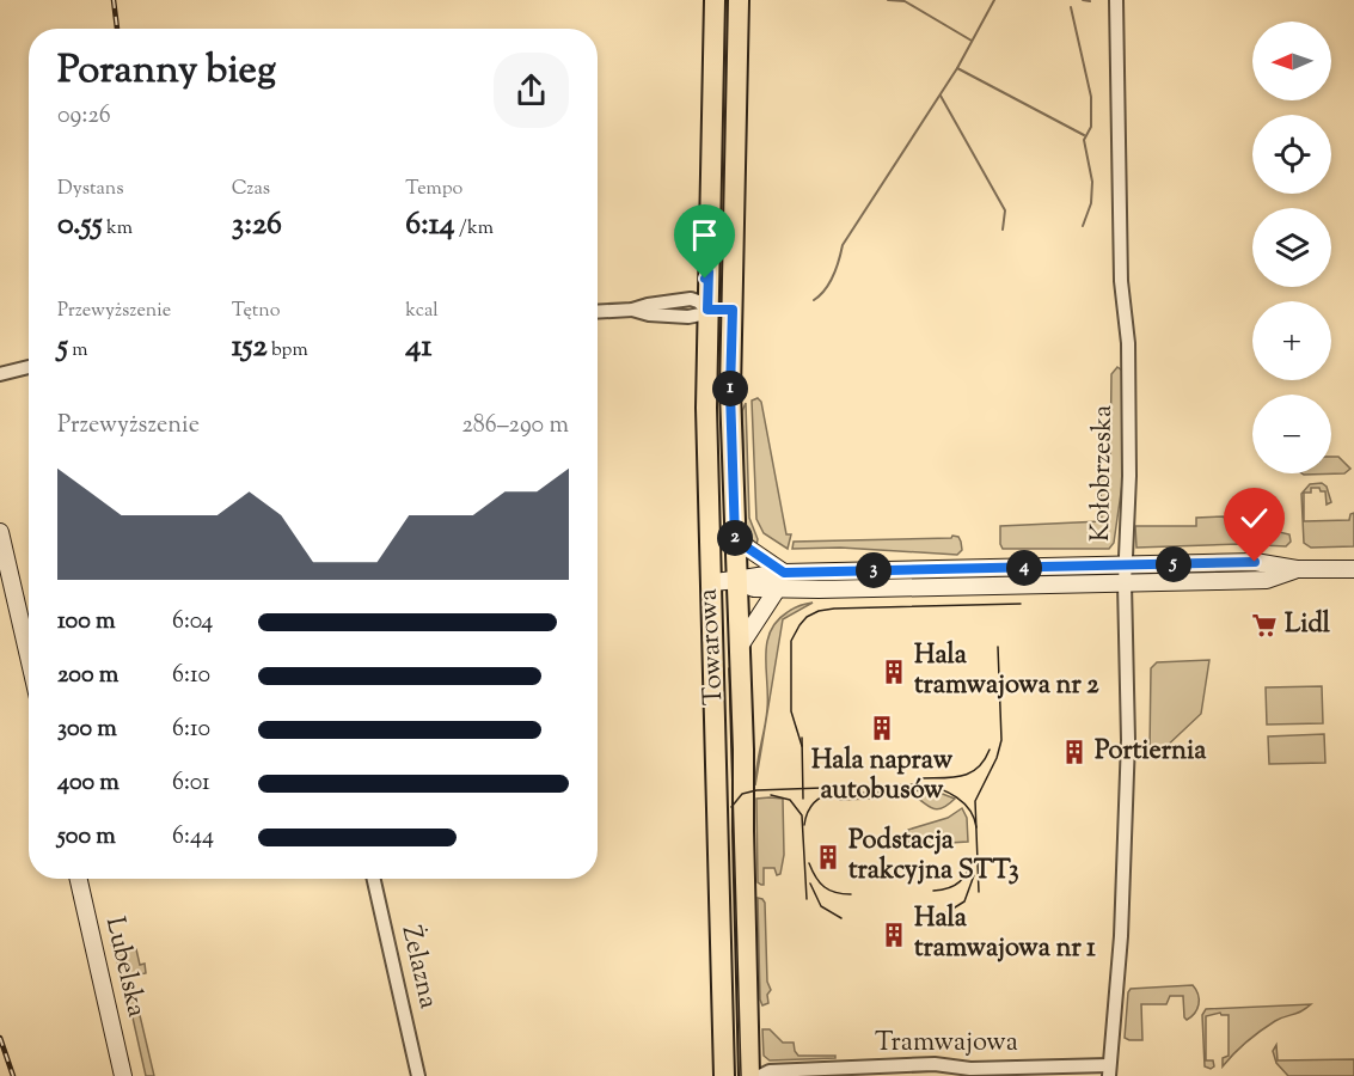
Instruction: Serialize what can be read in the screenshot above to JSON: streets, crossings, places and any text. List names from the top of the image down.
{
  "streets": {
    "main road": ["Towarowa", "Lubelska"],
    "street": ["Kołobrzeska", "Żelazna", "Tramwajowa"]
  },
  "crossings": [
    ["Kołobrzeska", "Tramwajowa"]
  ],
  "places": {
    "supermarket": ["Lidl"],
    "building": [
      "Hala tramwajowa nr 2",
      "Hala napraw autobusów",
      "Portiernia",
      "Podstacja trakcyjna STT3",
      "Hala tramwajowa nr 1"
    ]
  },
  "north": "left",
  "page": {
    "map_buttons": ["+", "−"],
    "heading": ["Poranny bieg", "09:26"],
    "stats": [
      ["Dystans", "0.55 km"],
      ["Czas", "3:26"],
      ["Tempo", "6:14 /km"],
      ["Przewyższenie", "5 m"],
      ["Tętno", "152 bpm"],
      ["kcal", "41"]
    ],
    "pins": [
      "1",
      "2",
      "5",
      "4",
      "3"
    ],
    "chart": ["Przewyższenie", "286–290 m"],
    "list": [
      {
        "name": "100 m",
        "note": "6:04"
      },
      {
        "name": "200 m",
        "note": "6:10"
      },
      {
        "name": "300 m",
        "note": "6:10"
      },
      {
        "name": "400 m",
        "note": "6:01"
      },
      {
        "name": "500 m",
        "note": "6:44"
      }
    ]
  }
}
